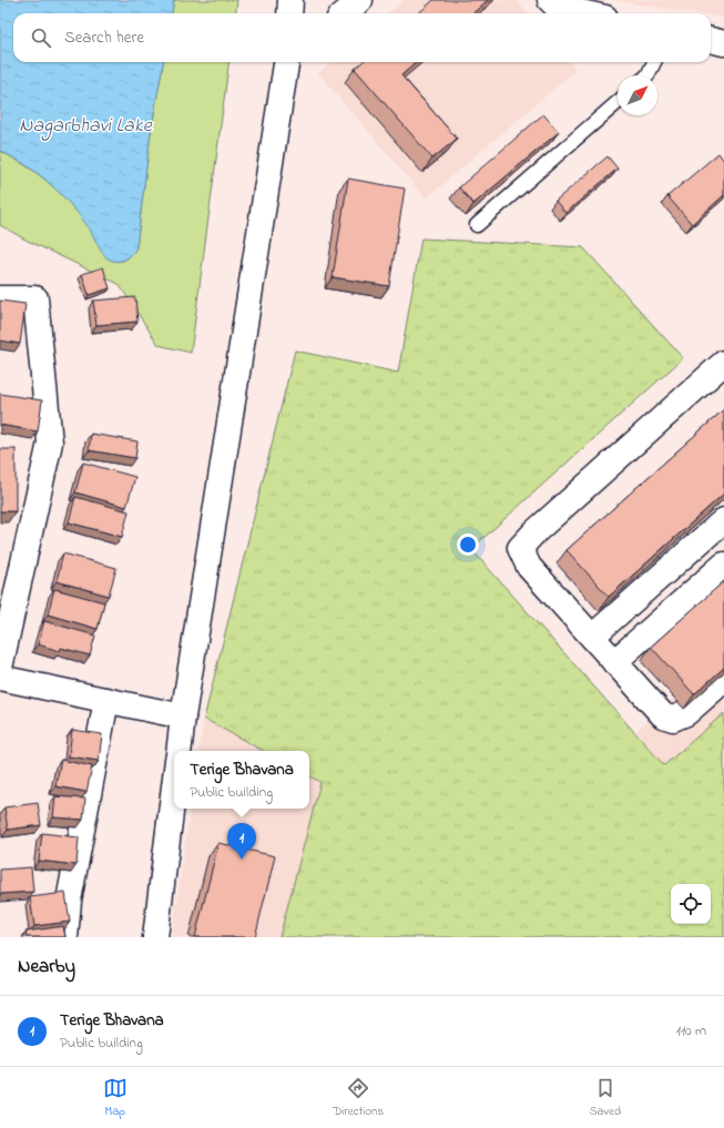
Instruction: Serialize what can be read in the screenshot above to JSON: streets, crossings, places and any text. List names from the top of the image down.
{
  "water": ["Nagarbhavi Lake"],
  "north": "top right",
  "page": {
    "search": "Search here",
    "popup": ["Terige Bhavana", "Public building"],
    "pins": "1",
    "heading": "Nearby",
    "list": [
      {
        "mark": "1",
        "name": "Terige Bhavana",
        "note": "Public building",
        "value": "110 m"
      }
    ],
    "nav": ["Map", "Directions", "Saved"]
  }
}
